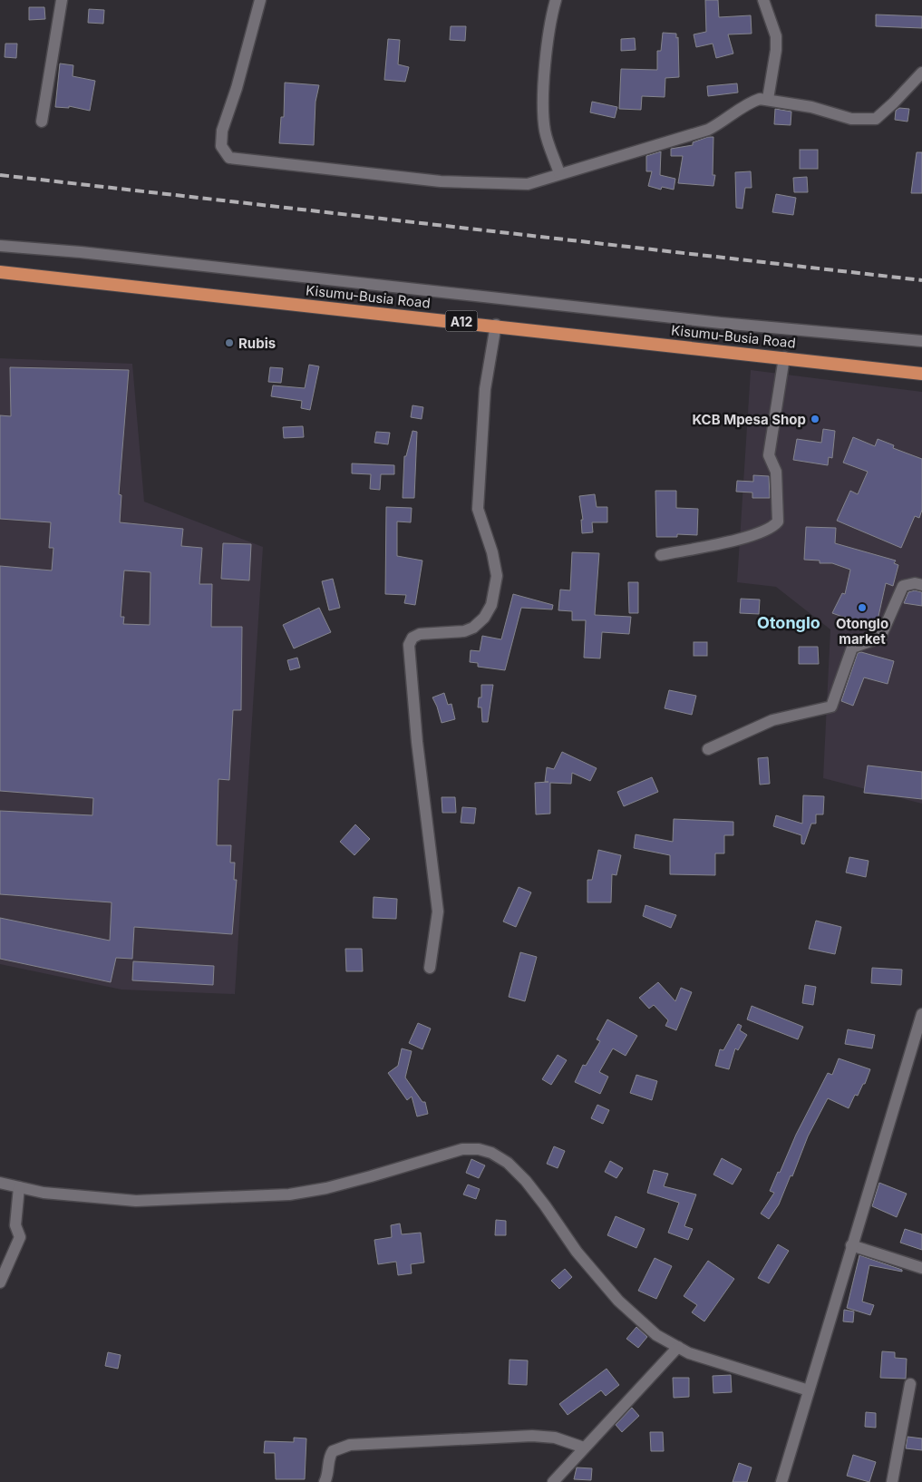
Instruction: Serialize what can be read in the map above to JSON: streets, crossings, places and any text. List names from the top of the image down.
{
  "streets": {
    "highway": ["Kisumu-Busia Road", "A12"]
  },
  "districts": ["Otonglo"],
  "places": ["Rubis", "KCB Mpesa Shop", "Otonglo market"]
}
